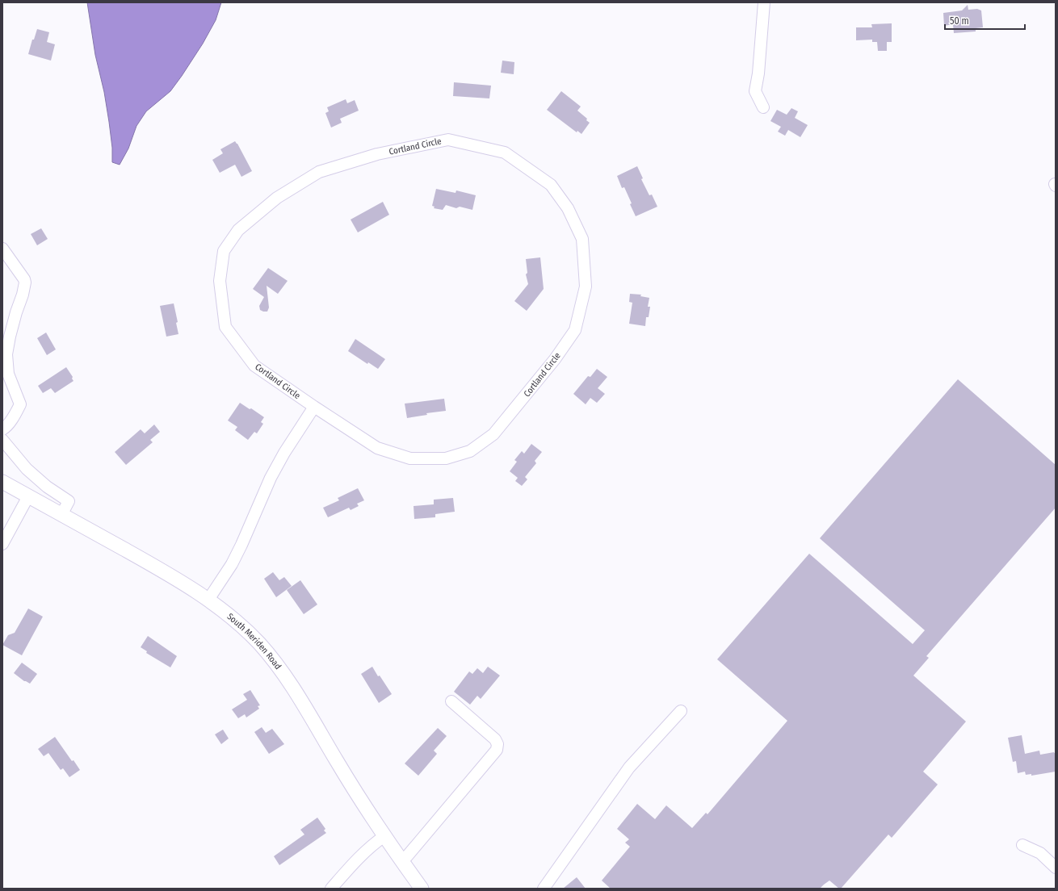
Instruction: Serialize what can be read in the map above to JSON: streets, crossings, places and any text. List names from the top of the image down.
{
  "streets": {
    "main road": ["South Meriden Road"],
    "street": ["Cortland Circle"]
  },
  "scale_bar": "50 m"
}
